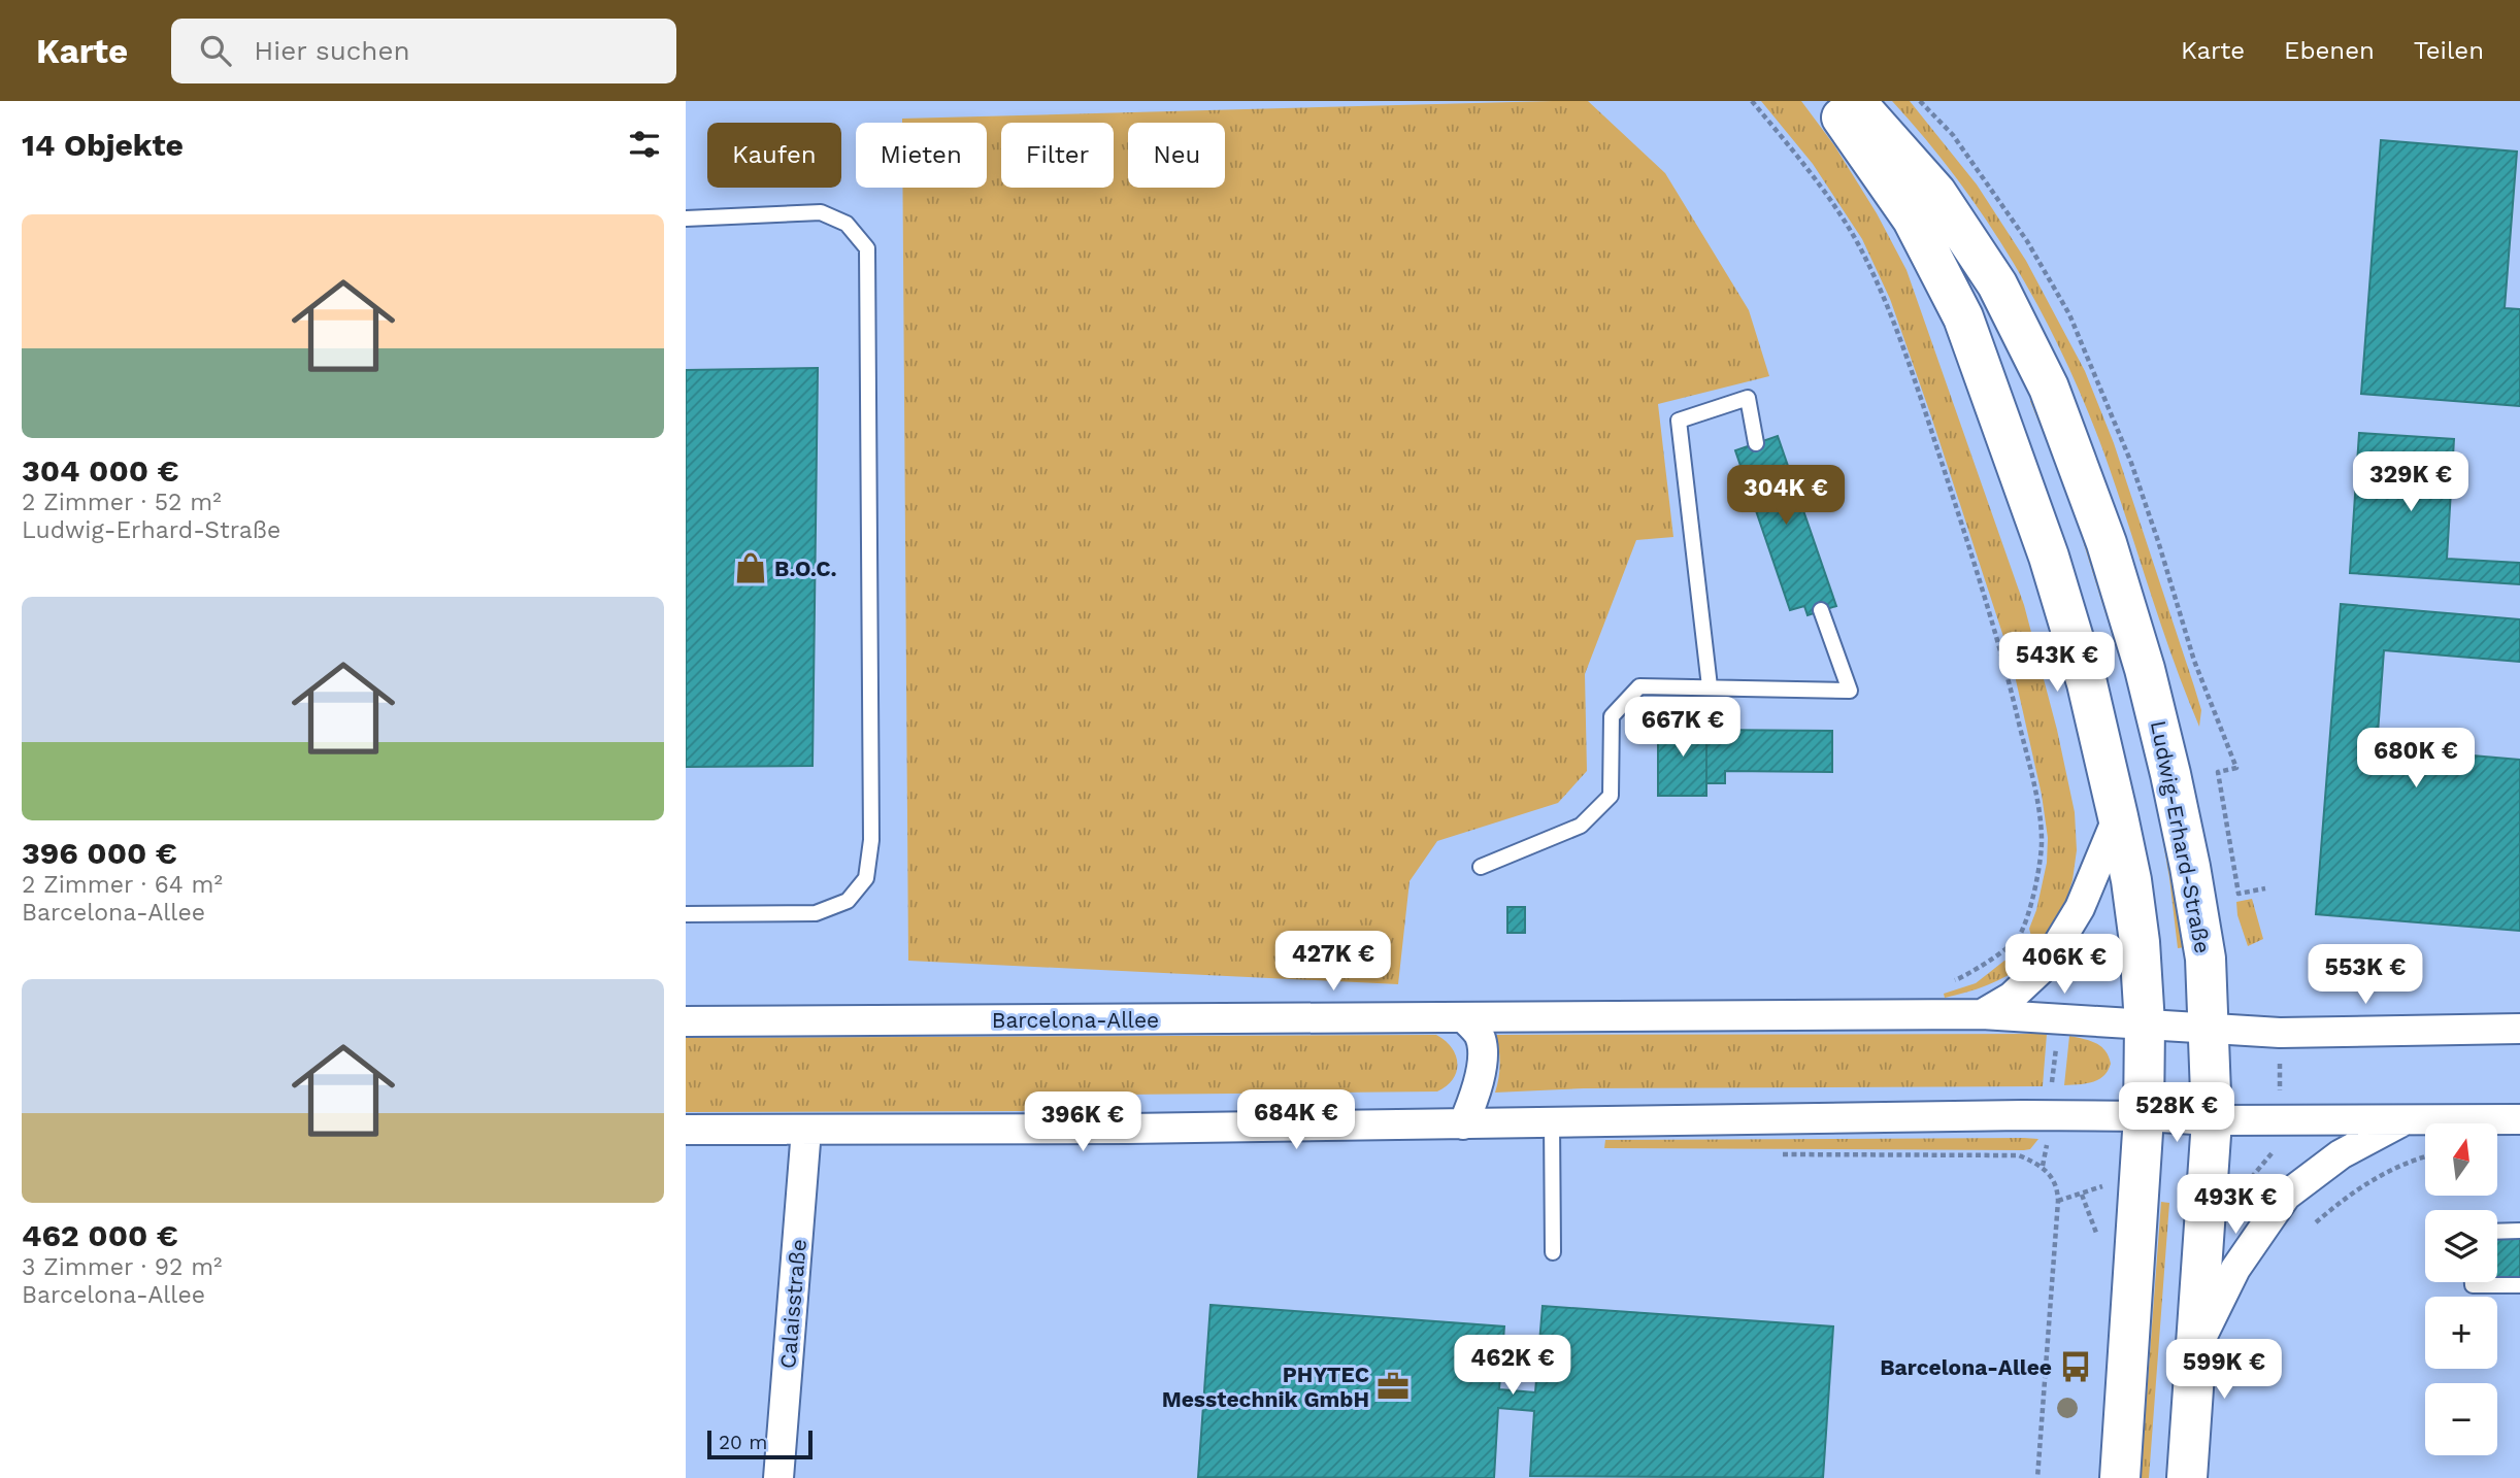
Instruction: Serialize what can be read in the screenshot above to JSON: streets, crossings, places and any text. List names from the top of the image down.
{
  "streets": {
    "main road": ["Ludwig-Erhard-Straße"],
    "street": ["Barcelona-Allee", "Calaisstraße"]
  },
  "crossings": [
    ["Ludwig-Erhard-Straße", "Barcelona-Allee"]
  ],
  "places": {
    "shop": ["B.O.C."],
    "bus stop": ["Barcelona-Allee"],
    "office": ["PHYTEC Messtechnik GmbH"]
  },
  "scale_bar": "20 m",
  "north": "top",
  "page": {
    "header": "Karte",
    "search": "Hier suchen",
    "nav": ["Karte", "Ebenen", "Teilen"],
    "heading": "14 Objekte",
    "chip": [
      "Kaufen",
      "Mieten",
      "Filter",
      "Neu"
    ],
    "list": [
      {
        "name": "304 000 €",
        "note": "2 Zimmer · 52 m² · Ludwig-Erhard-Straße"
      },
      {
        "name": "396 000 €",
        "note": "2 Zimmer · 64 m² · Barcelona-Allee"
      },
      {
        "name": "462 000 €",
        "note": "3 Zimmer · 92 m² · Barcelona-Allee"
      }
    ],
    "price": [
      "329K €",
      "304K €",
      "543K €",
      "667K €",
      "680K €",
      "427K €",
      "406K €",
      "553K €",
      "528K €",
      "684K €",
      "396K €",
      "493K €",
      "462K €",
      "599K €"
    ],
    "map_buttons": ["+", "−"],
    "scale": "20 m"
  }
}
